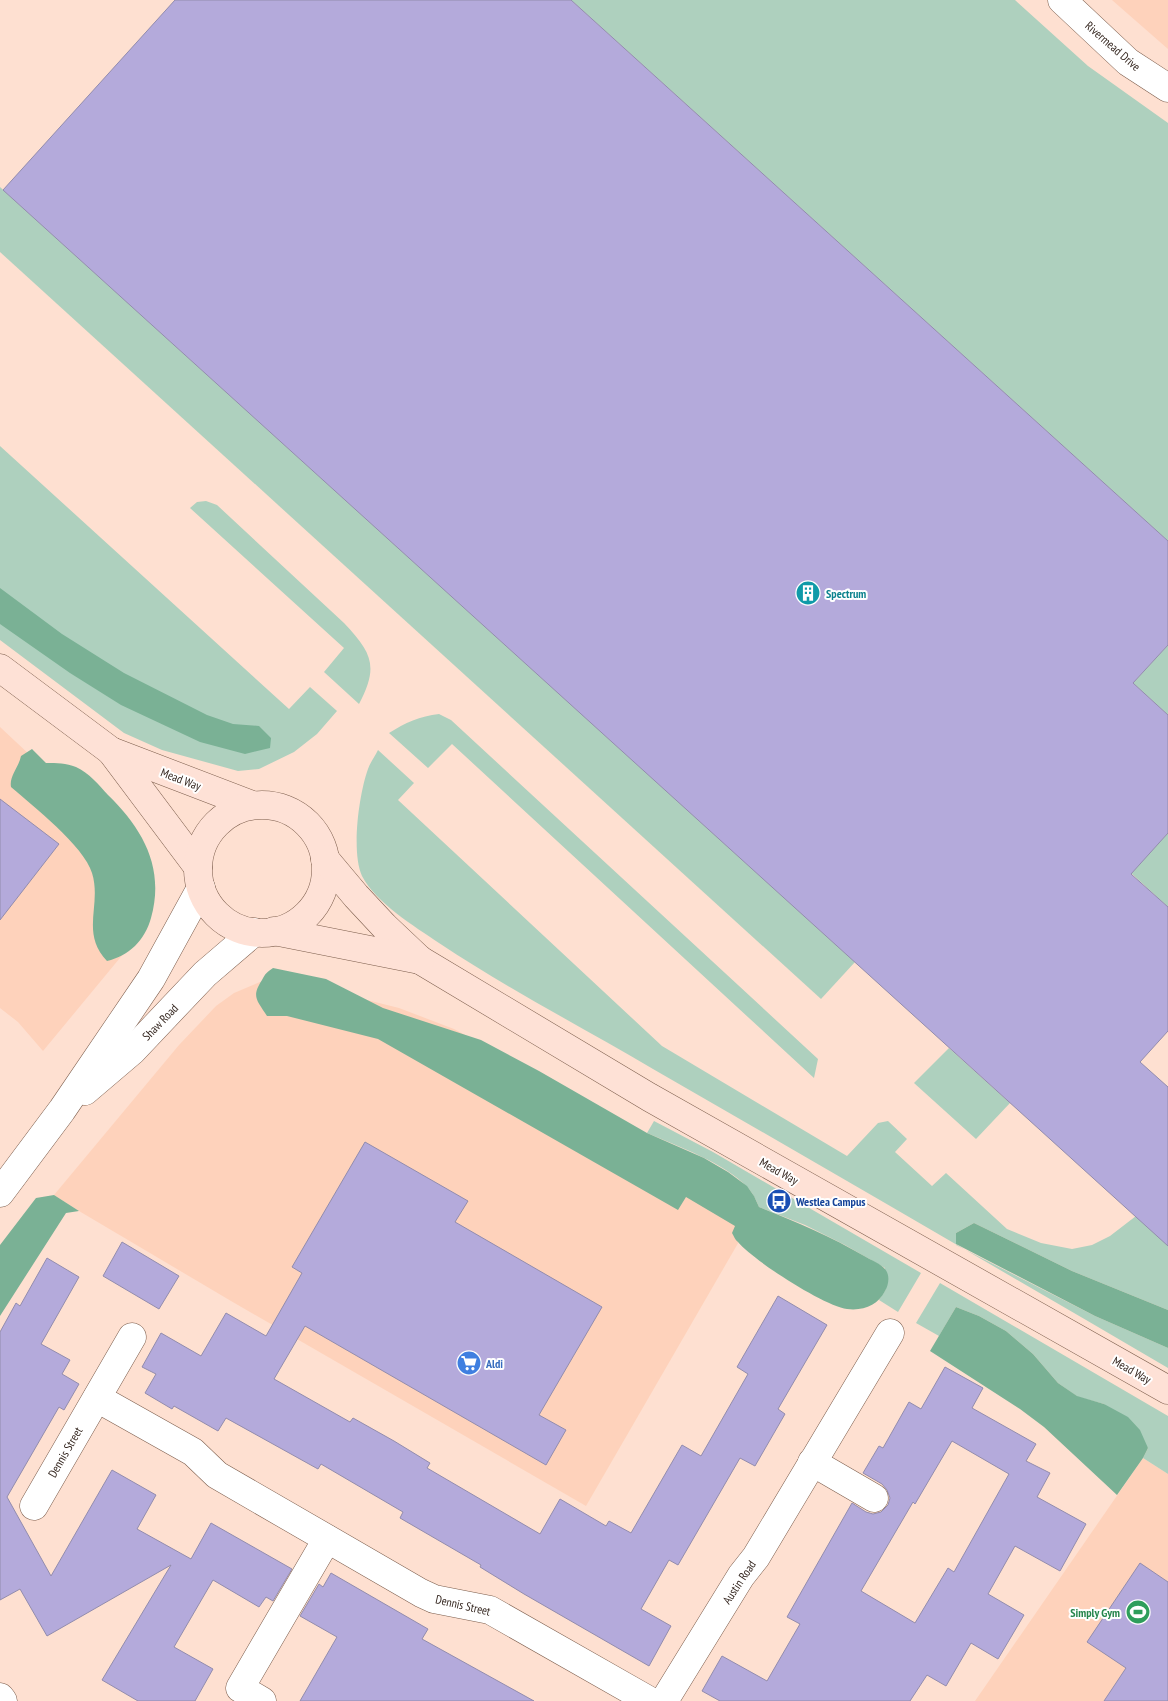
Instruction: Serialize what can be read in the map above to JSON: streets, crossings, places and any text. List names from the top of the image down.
{
  "streets": {
    "main road": ["Mead Way"],
    "street": [
      "Rivermead Drive",
      "Shaw Road",
      "Dennis Street",
      "Austin Road"
    ]
  },
  "crossings": [
    ["Mead Way", "Shaw Road"]
  ],
  "places": {
    "building": ["Spectrum"],
    "bus stop": ["Westlea Campus"],
    "supermarket": ["Aldi"],
    "sports": ["Simply Gym"]
  }
}
